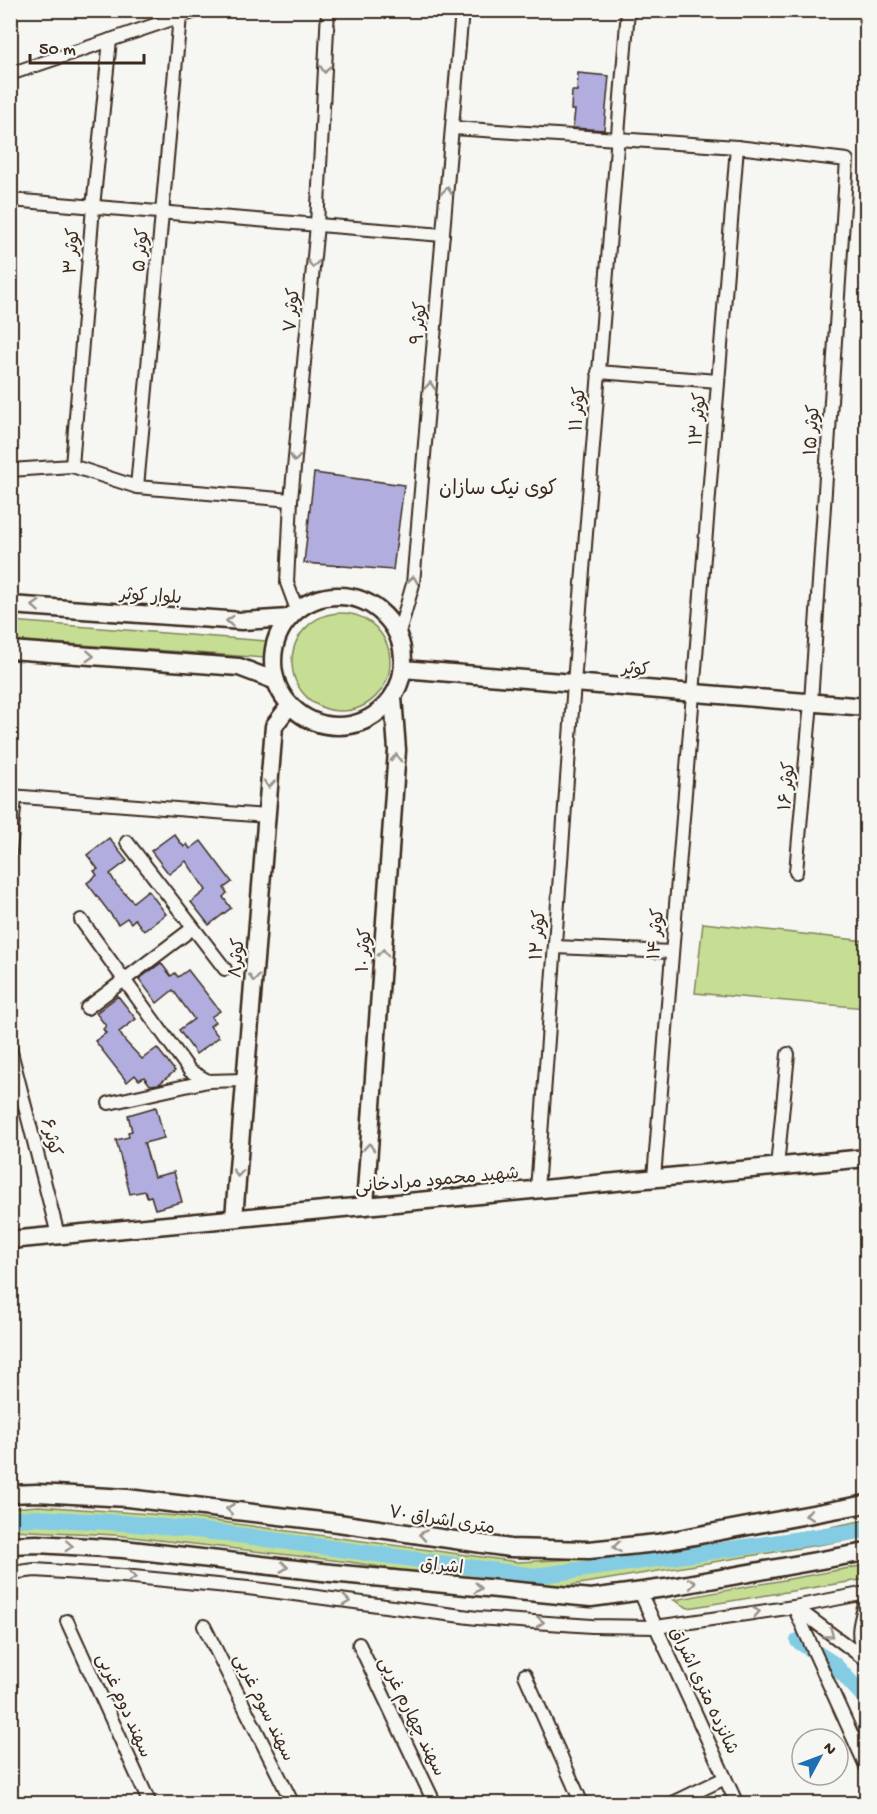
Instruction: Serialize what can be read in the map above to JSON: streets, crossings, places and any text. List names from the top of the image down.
{
  "streets": {
    "main road": [
      "بلوار کوثر",
      "کوثر",
      "کوثر ۱۰",
      "کوثر۸",
      "شهید محمود مرادخانی",
      "۷۰ متری اشراق",
      "اشراق"
    ],
    "street": [
      "کوثر ۵",
      "کوثر ۳",
      "کوثر ۷",
      "کوثر ۹",
      "کوثر ۱۱",
      "کوثر ۱۳",
      "۱۵ کوثر",
      "کوثر ۱۶",
      "کوثر ۱۴",
      "کوثر ۱۲",
      "کوثر۶",
      "شانزده متری اشراق",
      "سهند دوم غربی",
      "سهند سوم غربی",
      "سهند چهارم غربی"
    ]
  },
  "crossings": [
    ["کوثر ۷", "کوثر ۹"],
    ["کوثر ۷", "بلوار کوثر"],
    ["کوثر ۷", "کوثر"],
    ["کوثر ۷", "کوثر ۱۰"],
    ["کوثر ۷", "کوثر۸"],
    ["کوثر ۹", "بلوار کوثر"],
    ["کوثر ۹", "کوثر"],
    ["کوثر ۹", "کوثر ۱۰"],
    ["کوثر ۹", "کوثر۸"],
    ["کوثر ۱۱", "کوثر"],
    ["کوثر ۱۱", "کوثر ۱۲"],
    ["کوثر ۱۳", "۱۵ کوثر"],
    ["کوثر ۱۳", "کوثر"],
    ["کوثر ۱۳", "کوثر ۱۴"],
    ["۱۵ کوثر", "کوثر"],
    ["۱۵ کوثر", "کوثر ۱۶"],
    ["بلوار کوثر", "کوثر"],
    ["بلوار کوثر", "کوثر ۱۰"],
    ["بلوار کوثر", "کوثر۸"],
    ["کوثر", "کوثر ۱۶"],
    ["کوثر", "کوثر ۱۴"],
    ["کوثر", "کوثر ۱۲"],
    ["کوثر", "کوثر ۱۰"],
    ["کوثر", "کوثر۸"],
    ["کوثر ۱۴", "شهید محمود مرادخانی"],
    ["کوثر ۱۲", "شهید محمود مرادخانی"],
    ["کوثر ۱۰", "کوثر۸"],
    ["کوثر ۱۰", "شهید محمود مرادخانی"],
    ["کوثر۸", "شهید محمود مرادخانی"],
    ["کوثر۶", "شهید محمود مرادخانی"],
    ["اشراق", "شانزده متری اشراق"]
  ],
  "one_way": [
    "کوثر ۷",
    "کوثر ۹",
    "کوثر ۱۰",
    "کوثر۸",
    "۷۰ متری اشراق",
    "اشراق"
  ],
  "districts": ["کوی نیک سازان"],
  "scale_bar": "50 m",
  "north": "top right"
}
